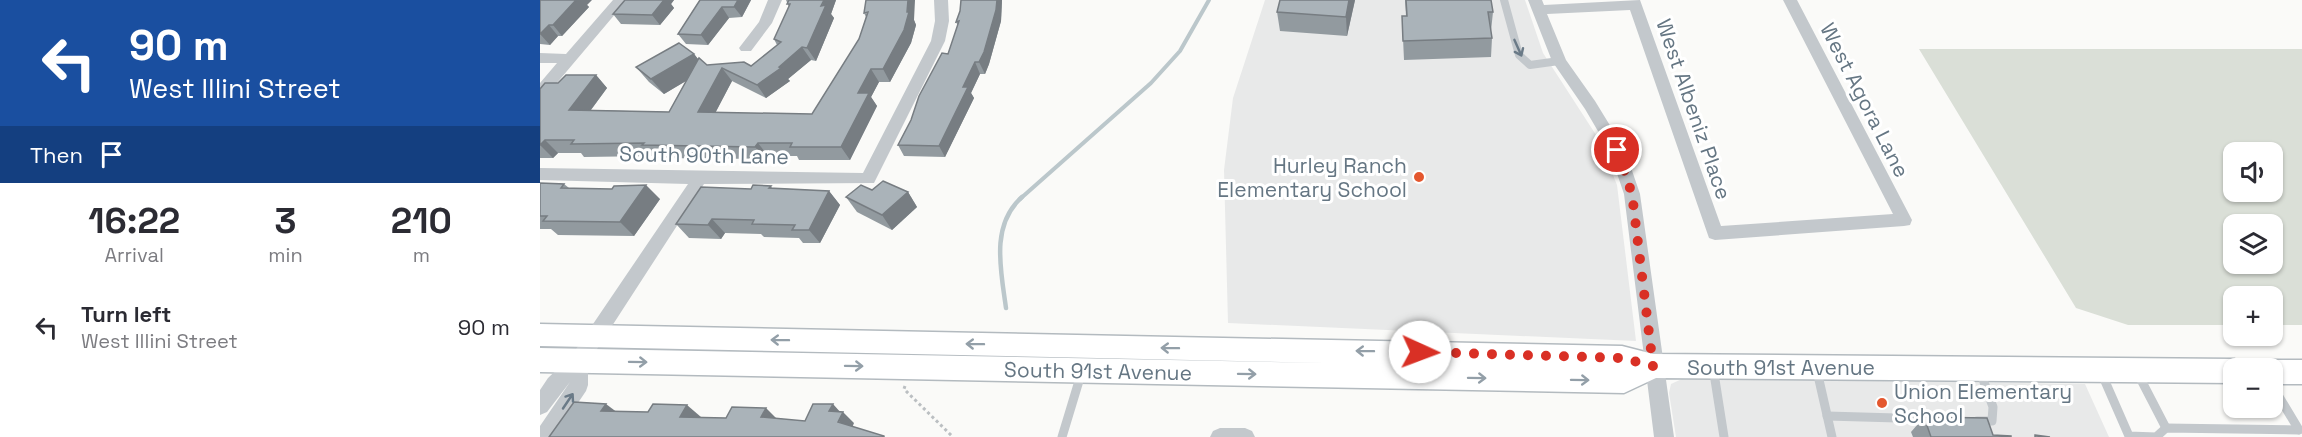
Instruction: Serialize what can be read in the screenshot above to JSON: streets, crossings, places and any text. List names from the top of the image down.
{
  "streets": {
    "main road": ["South 91st Avenue"],
    "street": ["West Agora Lane", "West Albeniz Place", "South 90th Lane"]
  },
  "crossings": [
    ["West Agora Lane", "West Albeniz Place"]
  ],
  "places": ["Hurley Ranch Elementary School", "Union Elementary School"],
  "page": {
    "turn": ["90 m", "West Illini Street"],
    "then": "Then",
    "map_buttons": ["+", "−"],
    "eta": [
      "16:22",
      "Arrival",
      "3",
      "min",
      "210",
      "m"
    ],
    "list": [
      {
        "name": "Turn left",
        "note": "West Illini Street",
        "value": "90 m"
      }
    ]
  }
}
